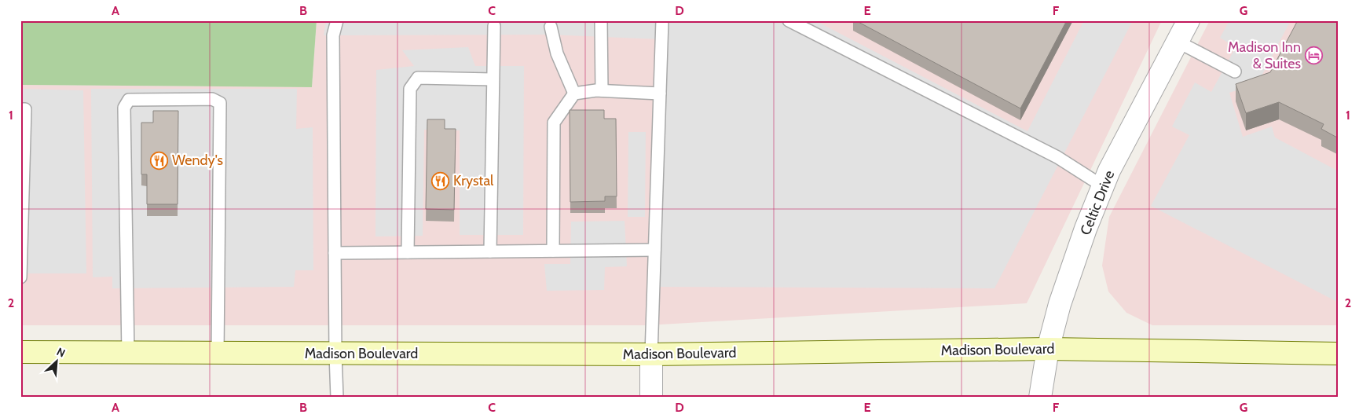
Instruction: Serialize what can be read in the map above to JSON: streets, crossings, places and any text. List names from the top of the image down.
{
  "streets": {
    "main road": ["Madison Boulevard"],
    "street": ["Celtic Drive"]
  },
  "crossings": [
    ["Celtic Drive", "Madison Boulevard"]
  ],
  "places": {
    "hotel": ["Madison Inn & Suites"],
    "restaurant": ["Wendy's", "Krystal"]
  },
  "north": "top right",
  "grid": {
    "columns": [
      "A",
      "B",
      "C",
      "D",
      "E",
      "F",
      "G"
    ],
    "rows": ["1", "2"]
  }
}
